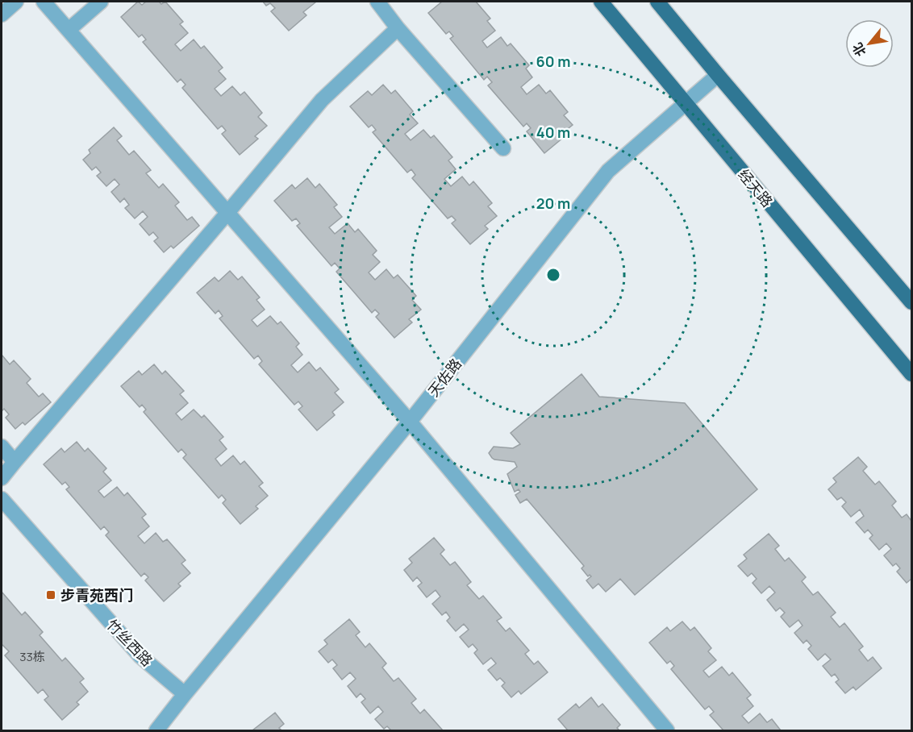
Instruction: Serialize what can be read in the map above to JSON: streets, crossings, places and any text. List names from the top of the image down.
{
  "streets": {
    "main road": ["经天路"],
    "street": ["天佐路", "竹丝西路"]
  },
  "crossings": [
    ["经天路", "天佐路"],
    ["天佐路", "竹丝西路"]
  ],
  "places": {
    "transit": ["步青苑西门"]
  },
  "house_numbers": ["33栋"],
  "north": "bottom left",
  "rings": ["60 m", "40 m", "20 m"]
}
